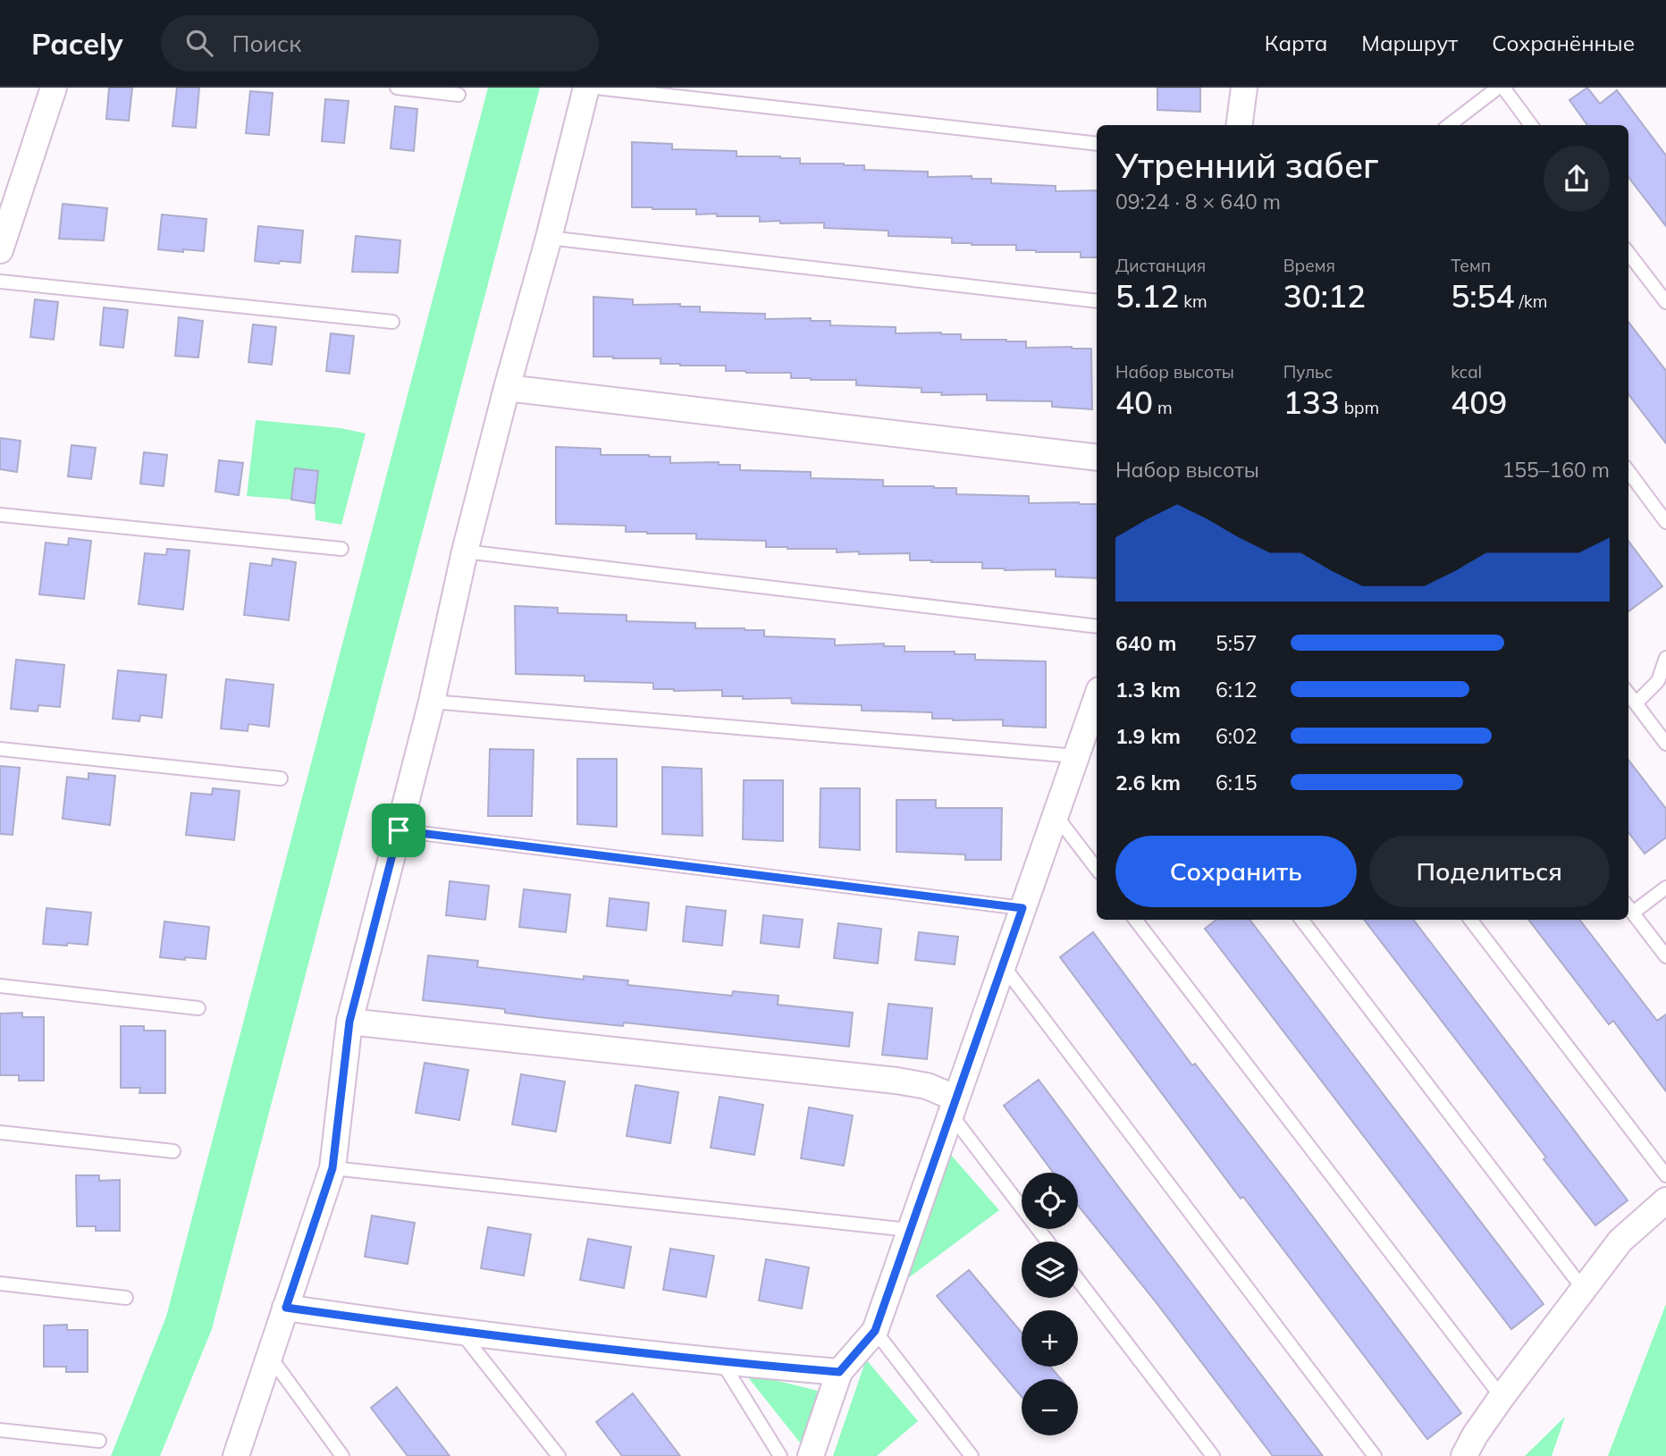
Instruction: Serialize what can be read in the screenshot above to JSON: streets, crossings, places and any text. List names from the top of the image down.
{
  "page": {
    "header": "Pacely",
    "search": "Поиск",
    "nav": ["Карта", "Маршрут", "Сохранённые"],
    "heading": ["Утренний забег", "09:24 · 8 × 640 m"],
    "stats": [
      ["Дистанция", "5.12 km"],
      ["Время", "30:12"],
      ["Темп", "5:54 /km"],
      ["Набор высоты", "40 m"],
      ["Пульс", "133 bpm"],
      ["kcal", "409"]
    ],
    "chart": ["Набор высоты", "155–160 m"],
    "list": [
      {
        "name": "640 m",
        "note": "5:57"
      },
      {
        "name": "1.3 km",
        "note": "6:12"
      },
      {
        "name": "1.9 km",
        "note": "6:02"
      },
      {
        "name": "2.6 km",
        "note": "6:15"
      }
    ],
    "buttons": ["Сохранить", "Поделиться"],
    "map_buttons": ["+", "−"]
  }
}
